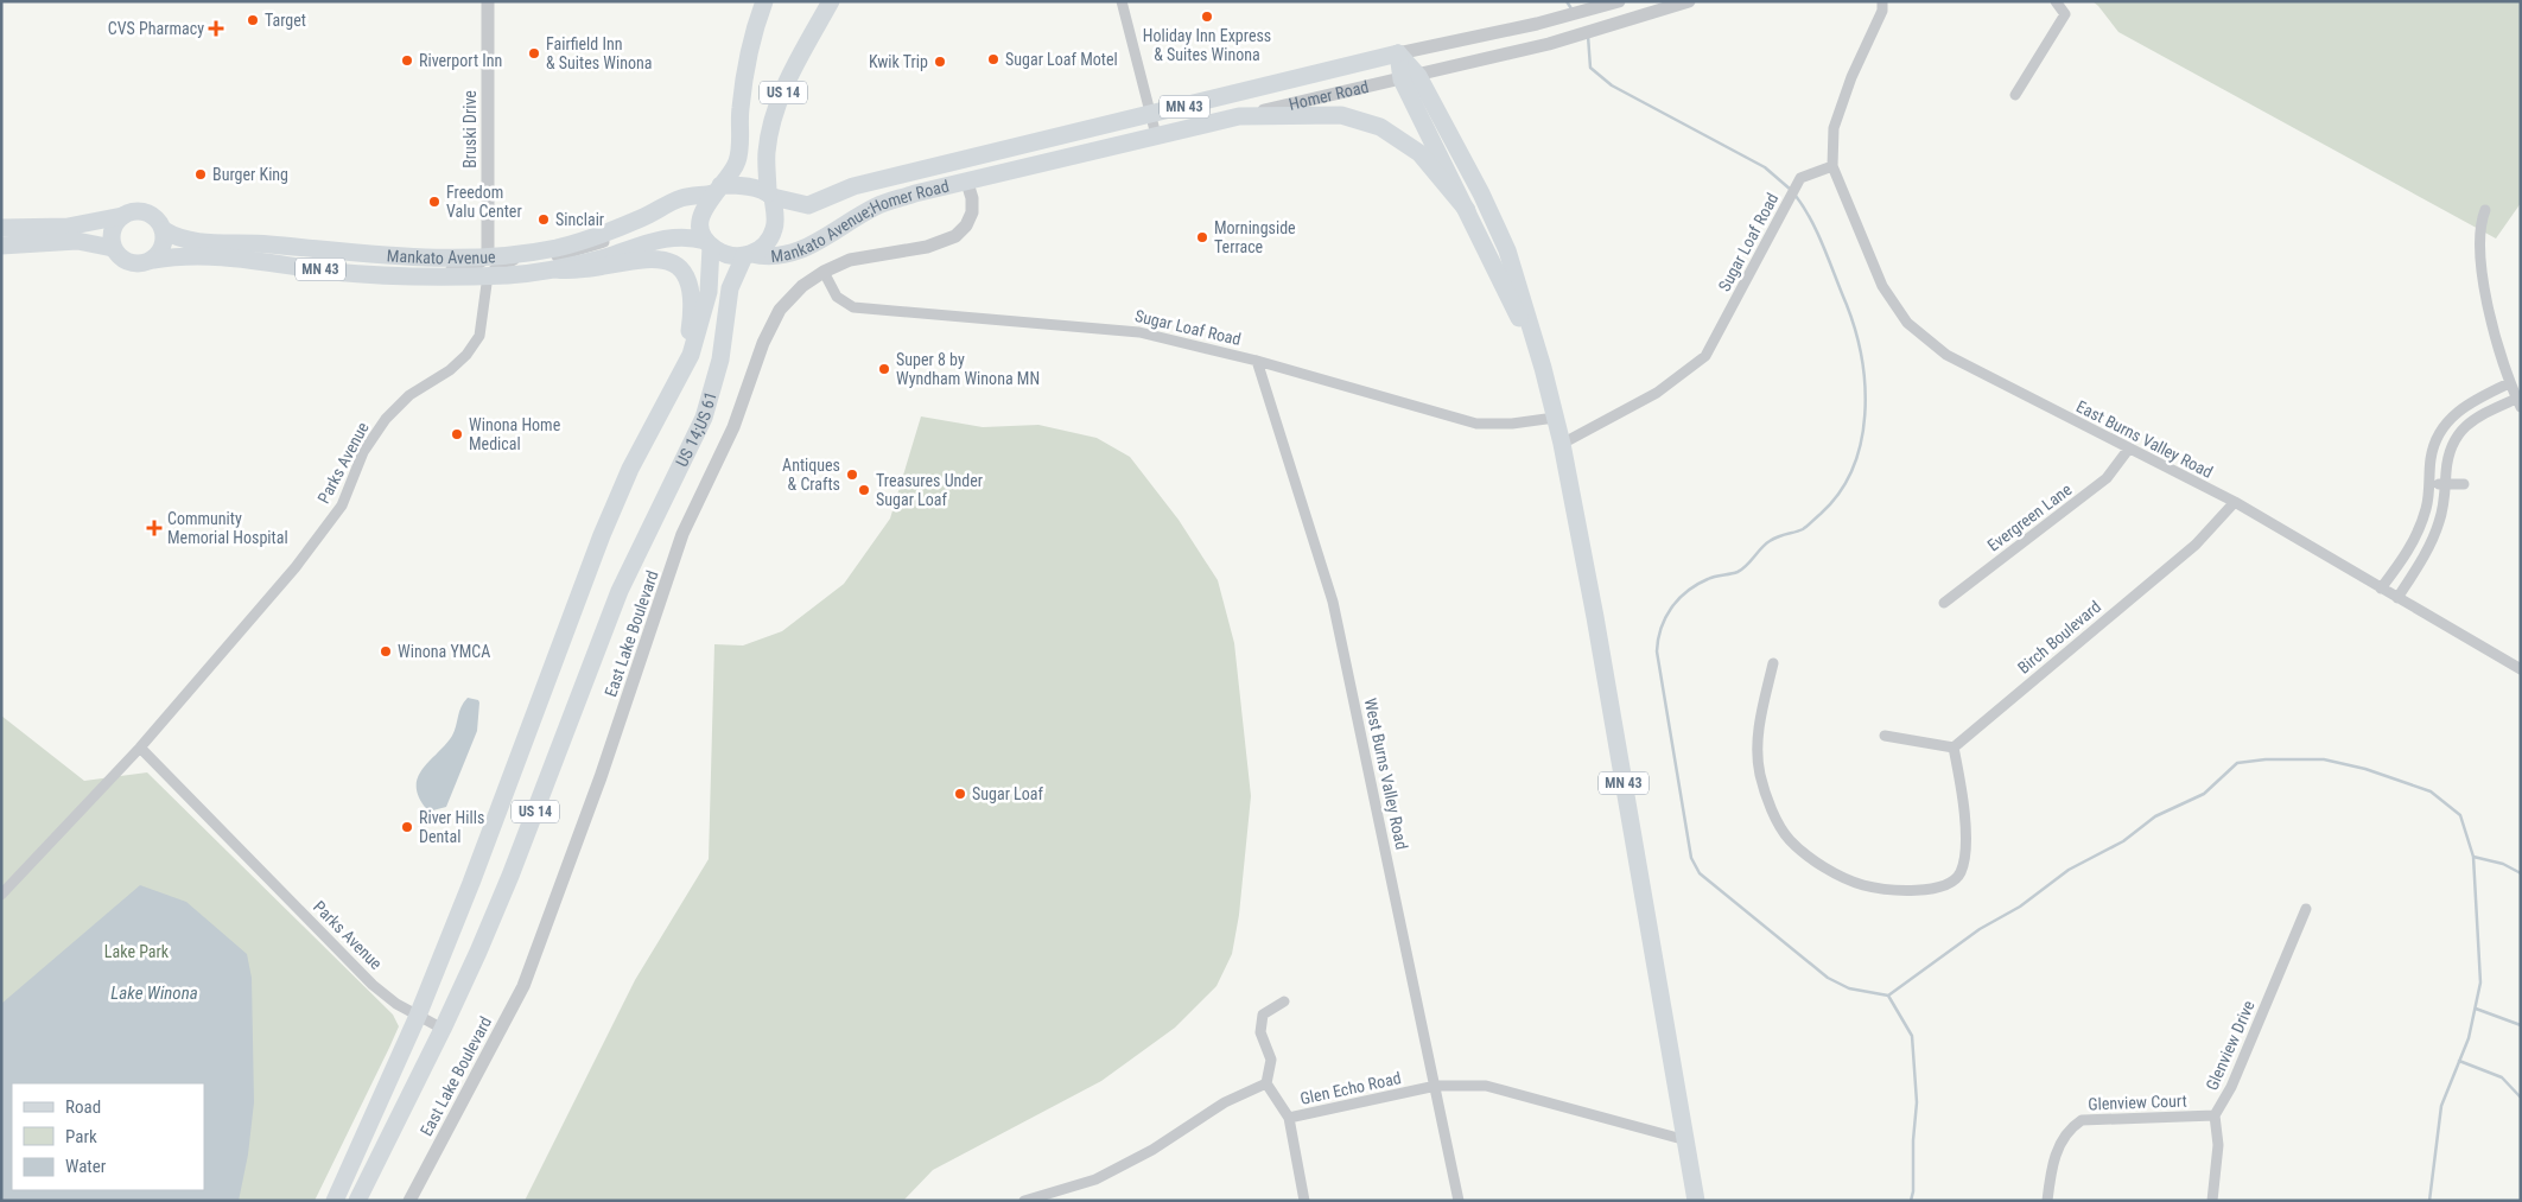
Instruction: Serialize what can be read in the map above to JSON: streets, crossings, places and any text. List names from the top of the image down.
{
  "streets": {
    "main road": [
      "US 14",
      "Homer Road",
      "MN 43",
      "Mankato Avenue;Homer Road",
      "Mankato Avenue",
      "US 14;US 61"
    ],
    "street": [
      "Bruski Drive",
      "Sugar Loaf Road",
      "East Burns Valley Road",
      "Parks Avenue",
      "Evergreen Lane",
      "East Lake Boulevard",
      "Birch Boulevard",
      "West Burns Valley Road",
      "Glenview Drive",
      "Glen Echo Road",
      "Glenview Court"
    ]
  },
  "crossings": [
    ["US 14", "US 14;US 61"],
    ["US 14", "Parks Avenue"],
    ["Homer Road", "MN 43"],
    ["Homer Road", "Mankato Avenue;Homer Road"],
    ["Homer Road", "East Lake Boulevard"],
    ["MN 43", "Sugar Loaf Road"],
    ["MN 43", "Glen Echo Road"],
    ["Bruski Drive", "Mankato Avenue"],
    ["Mankato Avenue;Homer Road", "Mankato Avenue"],
    ["Mankato Avenue;Homer Road", "US 14;US 61"],
    ["Mankato Avenue;Homer Road", "East Lake Boulevard"],
    ["Sugar Loaf Road", "East Burns Valley Road"],
    ["Sugar Loaf Road", "East Lake Boulevard"],
    ["Sugar Loaf Road", "West Burns Valley Road"],
    ["Mankato Avenue", "US 14;US 61"],
    ["Mankato Avenue", "Parks Avenue"],
    ["US 14;US 61", "Parks Avenue"],
    ["East Burns Valley Road", "Evergreen Lane"],
    ["East Burns Valley Road", "Birch Boulevard"],
    ["West Burns Valley Road", "Glen Echo Road"],
    ["Glenview Drive", "Glenview Court"]
  ],
  "water": ["Lake Winona"],
  "parks": ["Lake Park"],
  "places": {
    "other": [
      "Holiday Inn Express & Suites Winona",
      "Target",
      "Fairfield Inn & Suites Winona",
      "Sugar Loaf Motel",
      "Riverport Inn",
      "Kwik Trip",
      "Burger King",
      "Freedom Valu Center",
      "Sinclair",
      "Morningside Terrace",
      "Super 8 by Wyndham Winona MN",
      "Winona Home Medical",
      "Antiques & Crafts",
      "Treasures Under Sugar Loaf",
      "Winona YMCA",
      "Sugar Loaf",
      "River Hills Dental"
    ],
    "health": ["CVS Pharmacy", "Community Memorial Hospital"]
  },
  "legend": ["Road", "Park", "Water"]
}
